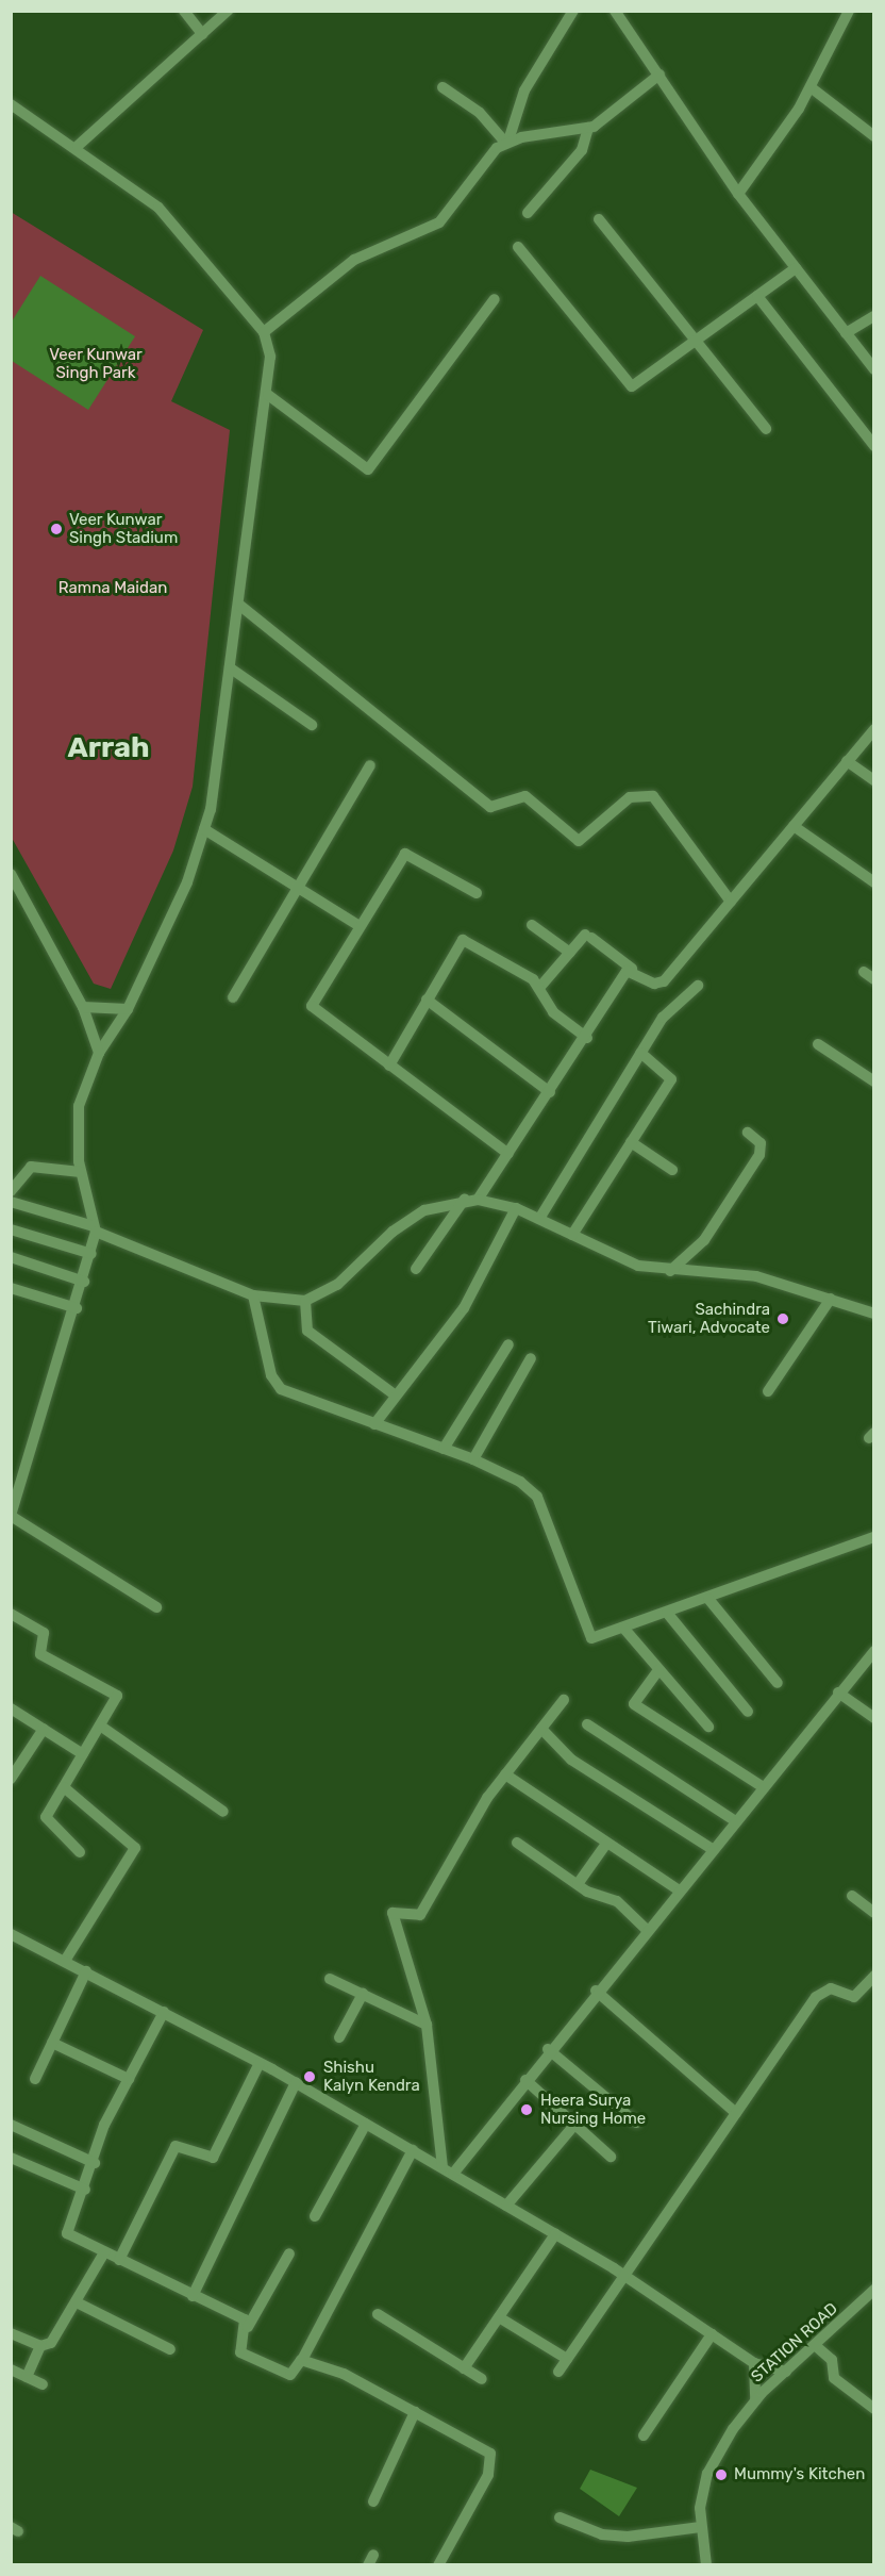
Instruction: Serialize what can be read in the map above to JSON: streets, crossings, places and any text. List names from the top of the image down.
{
  "streets": {
    "street": ["STATION ROAD"]
  },
  "districts": ["Arrah"],
  "parks": ["Veer Kunwar Singh Park", "Ramna Maidan"],
  "places": [
    "Veer Kunwar Singh Stadium",
    "Sachindra Tiwari, Advocate",
    "Shishu Kalyn Kendra",
    "Heera Surya Nursing Home",
    "Mummy's Kitchen"
  ]
}
